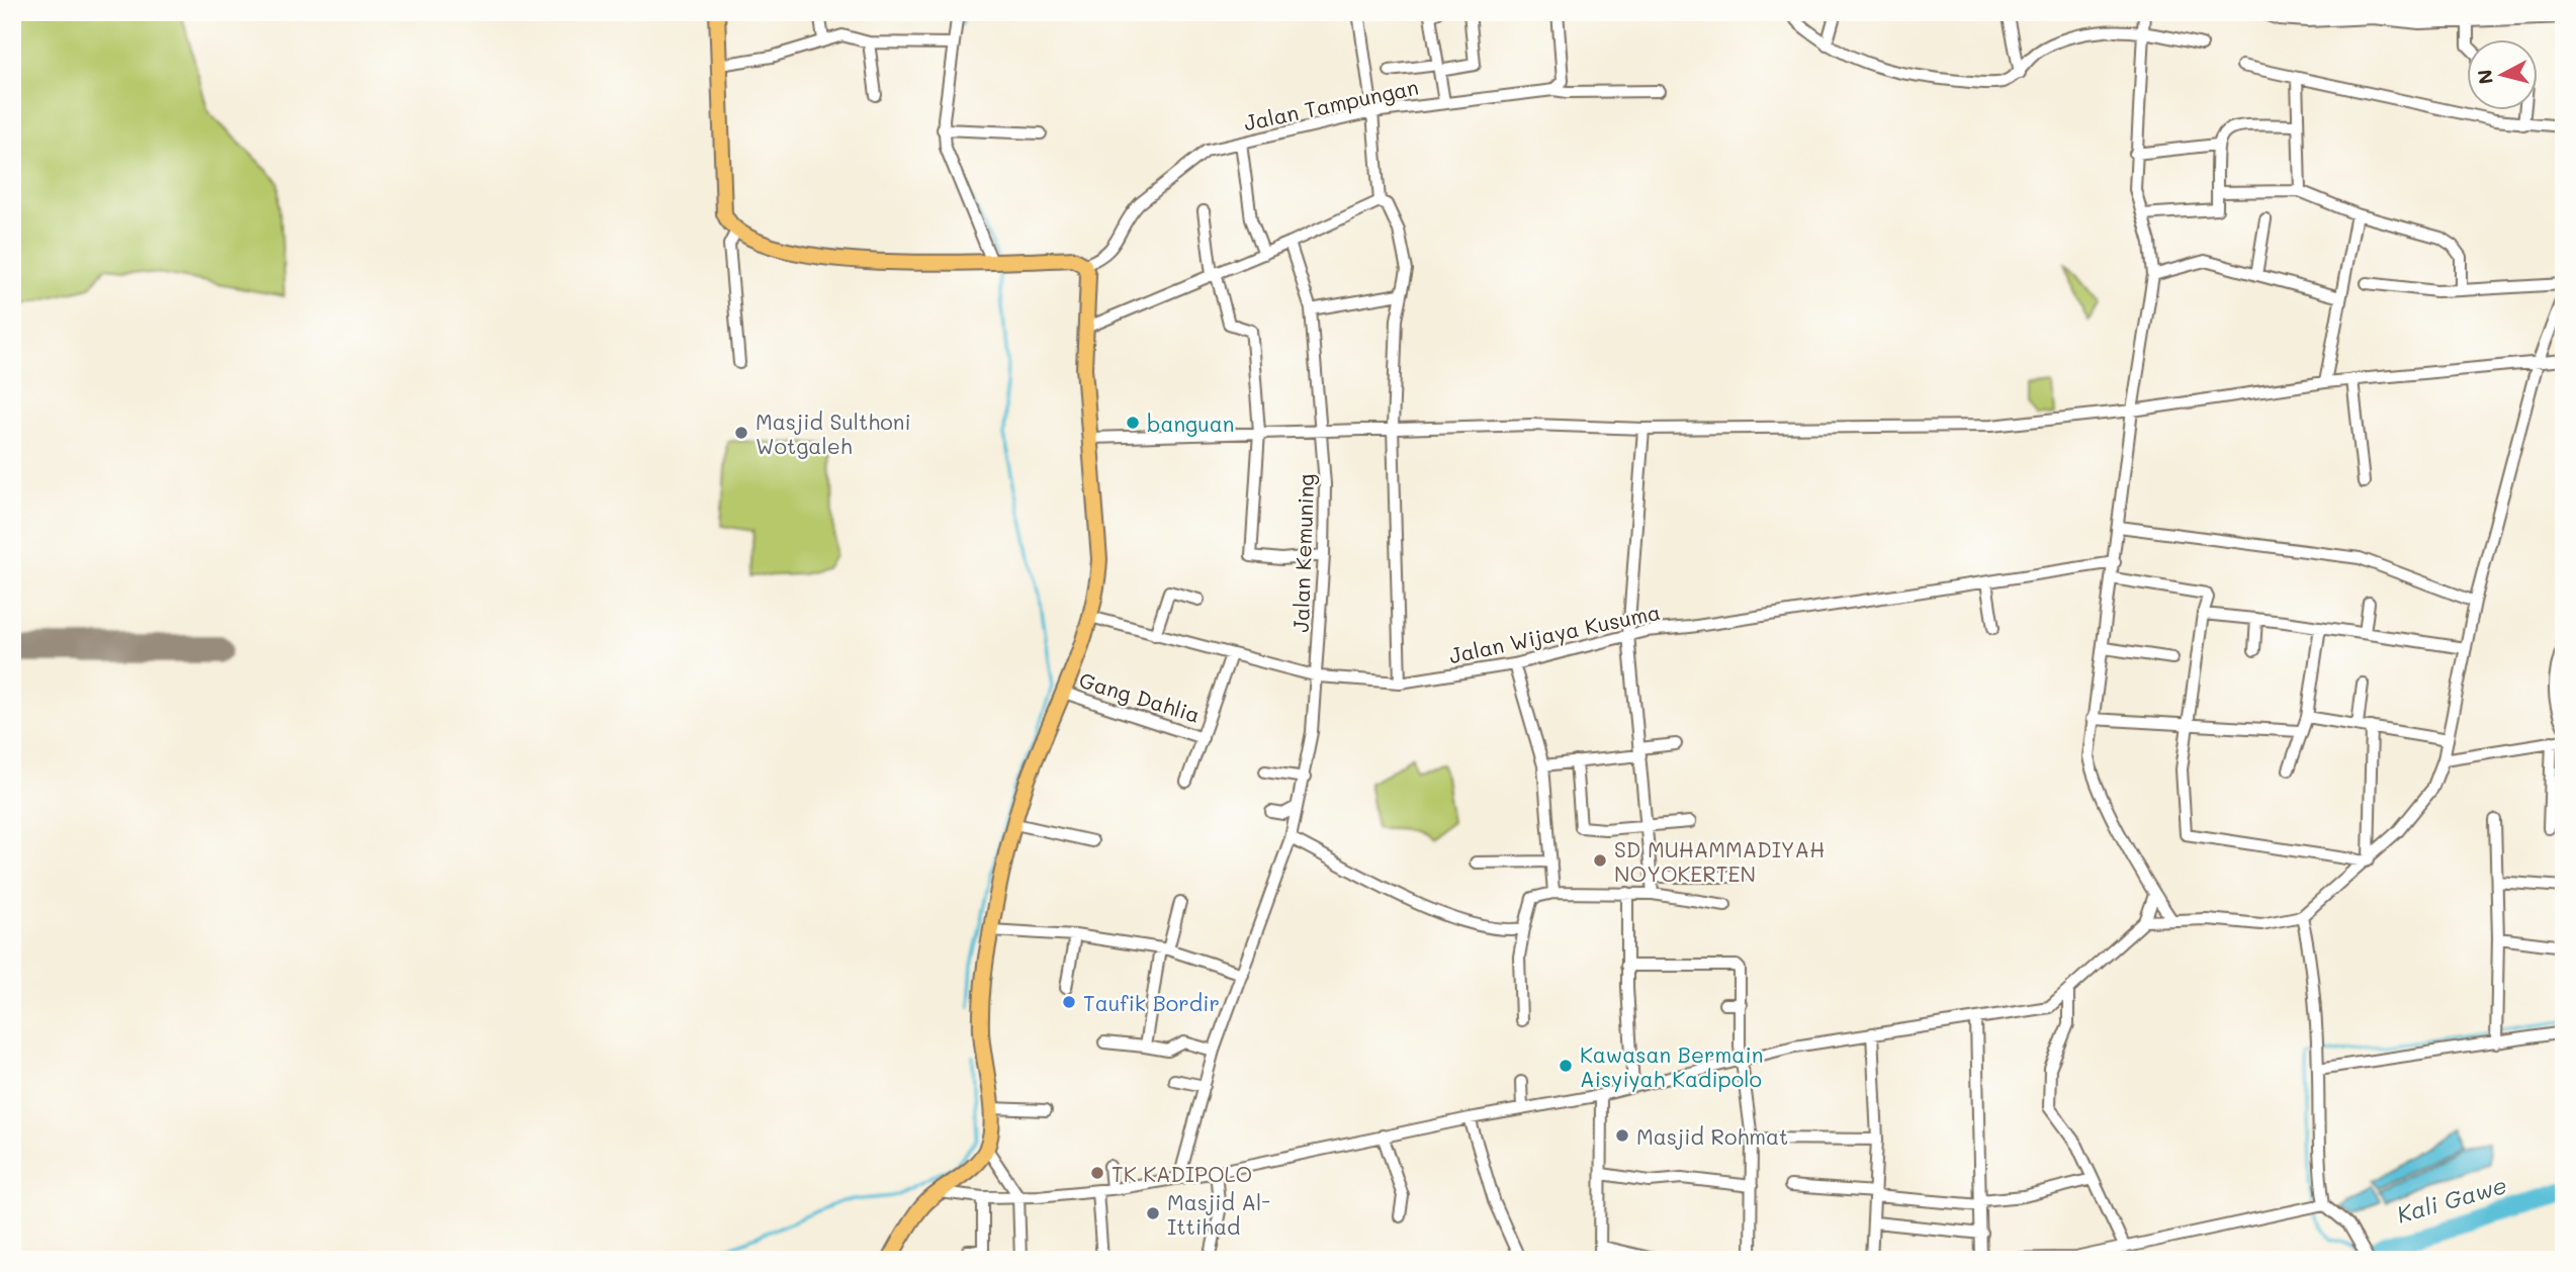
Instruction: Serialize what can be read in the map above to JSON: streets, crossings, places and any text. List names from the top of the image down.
{
  "streets": {
    "street": [
      "Jalan Tampungan",
      "Jalan Kemuning",
      "Jalan Wijaya Kusuma",
      "Gang Dahlia"
    ]
  },
  "crossings": [
    ["Jalan Kemuning", "Jalan Wijaya Kusuma"],
    ["Jalan Wijaya Kusuma", "Gang Dahlia"]
  ],
  "water": ["Kali Gawe"],
  "places": [
    "banguan",
    "Masjid Sulthoni Wotgaleh",
    "SD MUHAMMADIYAH NOYOKERTEN",
    "Taufik Bordir",
    "Kawasan Bermain Aisyiyah Kadipolo",
    "Masjid Rohmat",
    "TK KADIPOLO",
    "Masjid Al- Ittihad"
  ],
  "north": "left"
}
